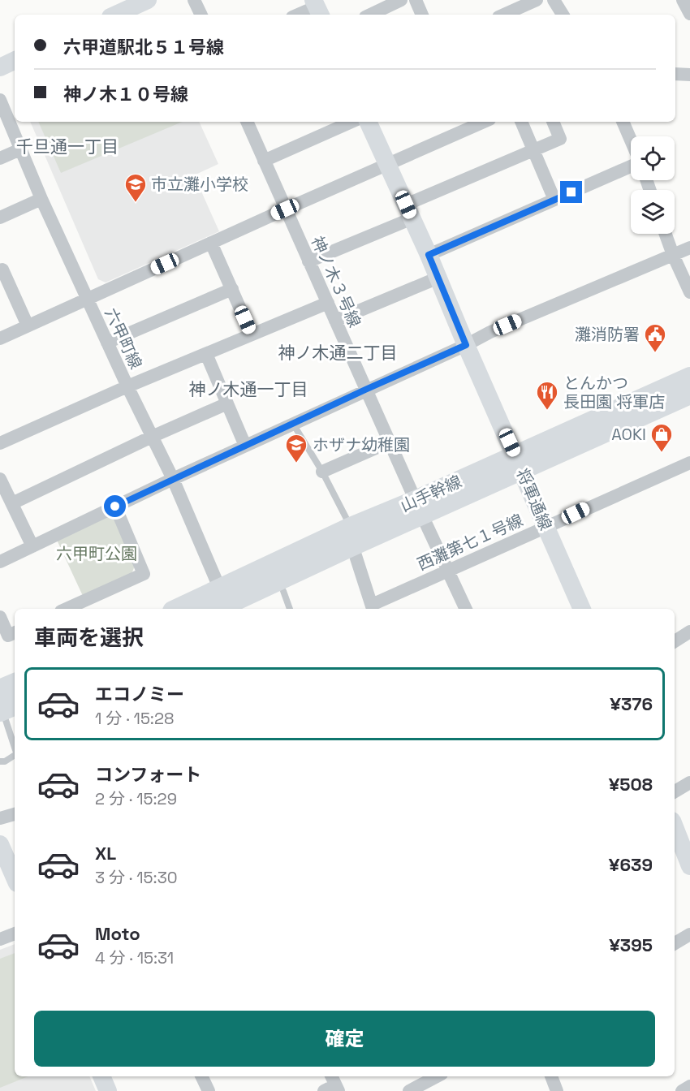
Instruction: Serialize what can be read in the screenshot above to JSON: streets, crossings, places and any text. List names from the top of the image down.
{
  "streets": {
    "main road": ["山手幹線"],
    "street": [
      "神ノ木３号線",
      "六甲町線",
      "将軍通線",
      "西灘第七１号線"
    ]
  },
  "crossings": [
    ["神ノ木３号線", "山手幹線"],
    ["神ノ木３号線", "西灘第七１号線"],
    ["六甲町線", "山手幹線"],
    ["山手幹線", "将軍通線"],
    ["将軍通線", "西灘第七１号線"]
  ],
  "districts": ["千旦通一丁目", "神ノ木通二丁目", "神ノ木通一丁目"],
  "parks": ["六甲町公園"],
  "places": {
    "school or university": ["市立灘小学校", "ホザナ幼稚園"],
    "public building": ["灘消防署"],
    "restaurant": ["とんかつ 長田園 将軍店"],
    "shop": ["AOKI"]
  },
  "page": {
    "banner": ["六甲道駅北５１号線", "神ノ木１０号線"],
    "heading": "車両を選択",
    "list": [
      {
        "name": "エコノミー",
        "note": "1 分 · 15:28",
        "value": "¥376"
      },
      {
        "name": "コンフォート",
        "note": "2 分 · 15:29",
        "value": "¥508"
      },
      {
        "name": "XL",
        "note": "3 分 · 15:30",
        "value": "¥639"
      },
      {
        "name": "Moto",
        "note": "4 分 · 15:31",
        "value": "¥395"
      }
    ],
    "buttons": "確定"
  }
}
